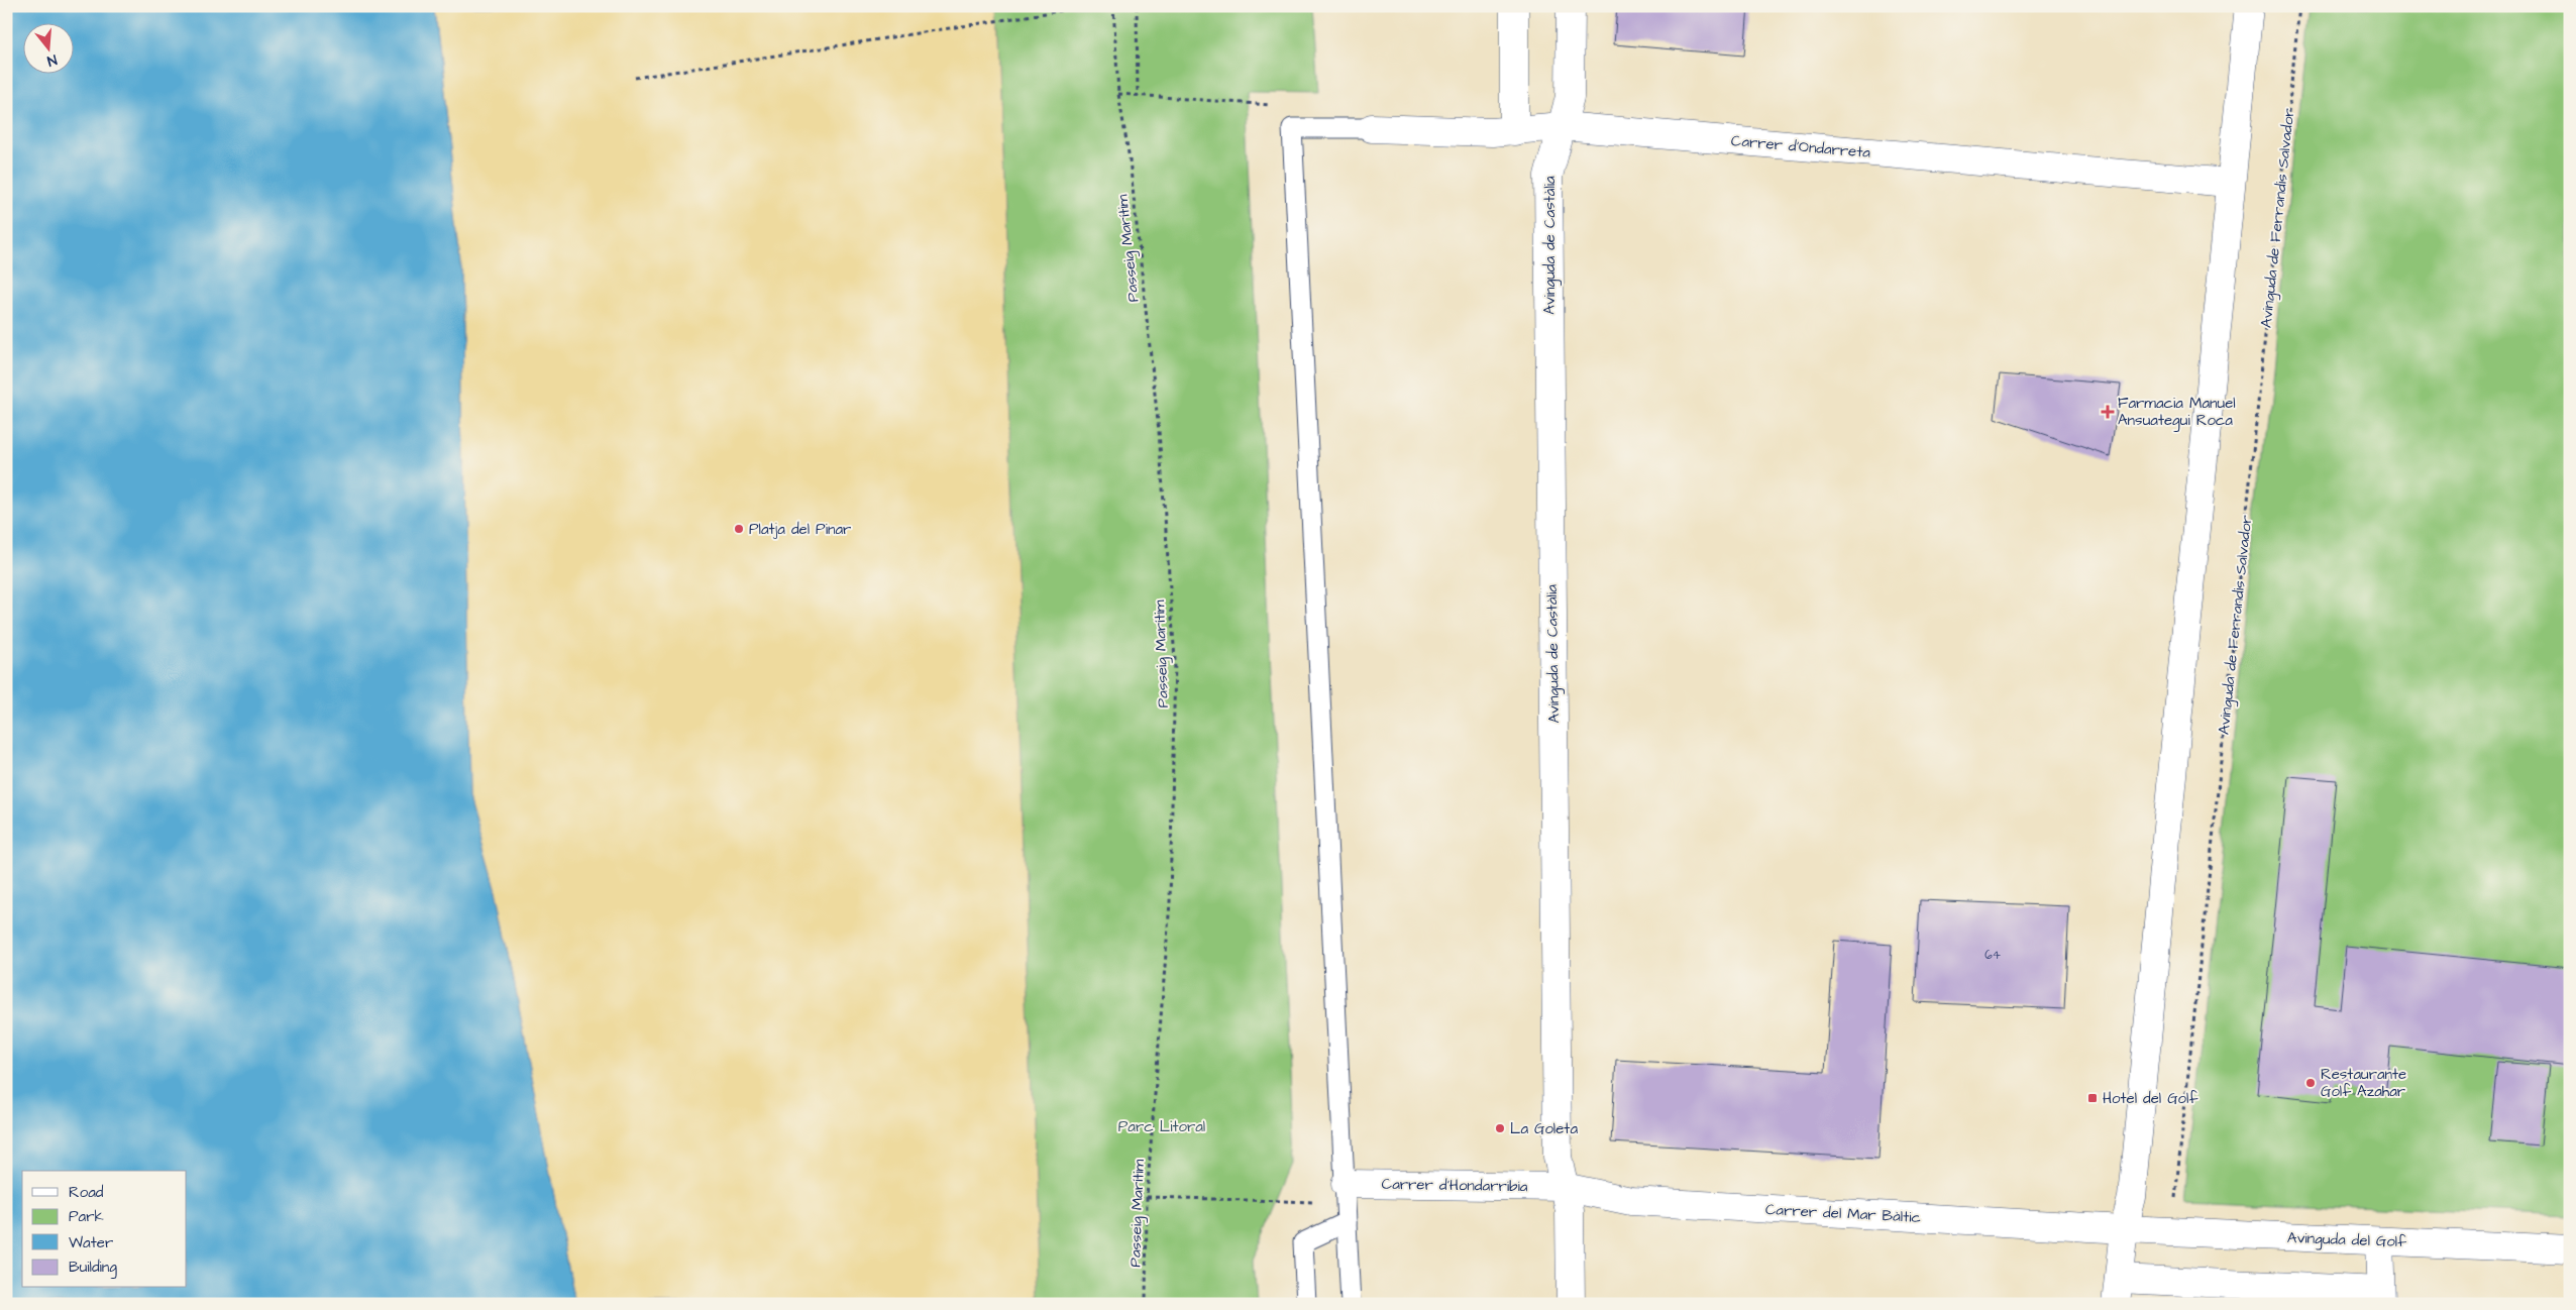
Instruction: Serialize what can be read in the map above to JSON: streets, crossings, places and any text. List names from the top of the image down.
{
  "streets": {
    "street": [
      "Carrer d'Ondarreta",
      "Avinguda de Castàlia",
      "Carrer d'Hondarribia",
      "Carrer del Mar Bàltic",
      "Avinguda del Golf"
    ],
    "path": ["Avinguda de Ferrandis Salvador", "Passeig Marítim"]
  },
  "crossings": [
    ["Carrer d'Ondarreta", "Avinguda de Castàlia"],
    ["Avinguda de Castàlia", "Carrer d'Hondarribia"],
    ["Avinguda de Castàlia", "Carrer del Mar Bàltic"],
    ["Carrer d'Hondarribia", "Carrer del Mar Bàltic"],
    ["Carrer del Mar Bàltic", "Avinguda del Golf"]
  ],
  "parks": ["Parc Litoral"],
  "places": {
    "health": ["Farmacia Manuel Ansuategui Roca"],
    "other": ["Platja del Pinar", "Restaurante Golf Azahar", "La Goleta"],
    "transit": ["Hotel del Golf"]
  },
  "house_numbers": ["64"],
  "legend": [
    "Road",
    "Park",
    "Water",
    "Building"
  ],
  "north": "bottom"
}
